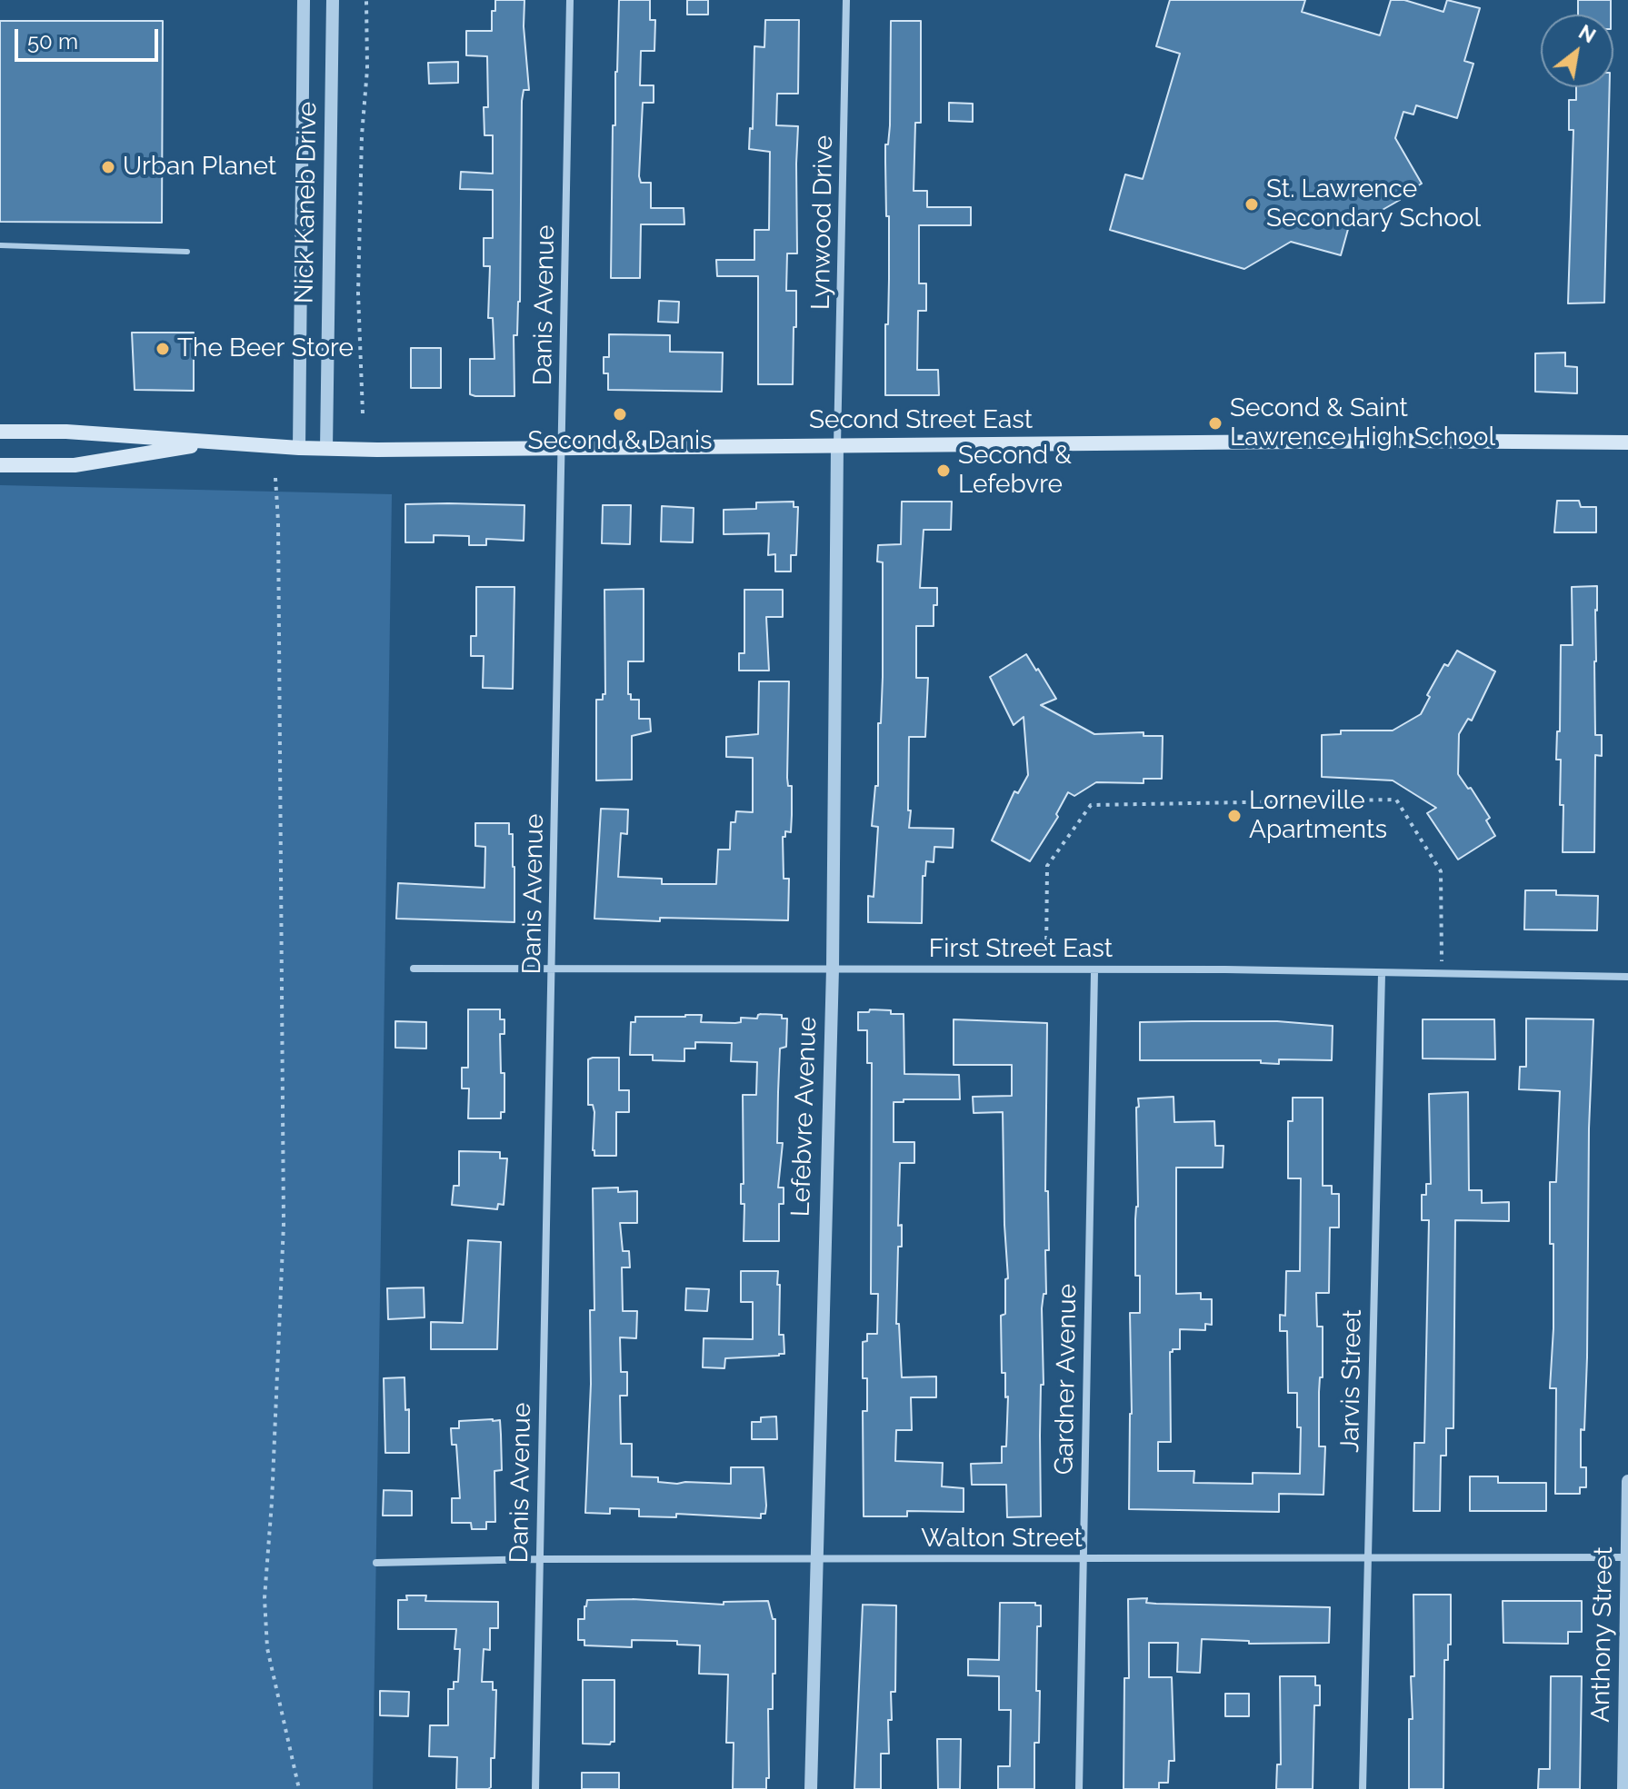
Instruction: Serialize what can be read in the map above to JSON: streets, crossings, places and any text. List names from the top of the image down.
{
  "streets": {
    "main road": ["Second Street East"],
    "street": [
      "Nick Kaneb Drive",
      "Lynwood Drive",
      "Danis Avenue",
      "First Street East",
      "Lefebvre Avenue",
      "Gardner Avenue",
      "Jarvis Street",
      "Walton Street",
      "Anthony Street"
    ]
  },
  "crossings": [
    ["Nick Kaneb Drive", "Second Street East"],
    ["Lynwood Drive", "Second Street East"],
    ["Lynwood Drive", "Lefebvre Avenue"],
    ["Danis Avenue", "Second Street East"],
    ["Danis Avenue", "First Street East"],
    ["Danis Avenue", "Walton Street"],
    ["Second Street East", "Lefebvre Avenue"],
    ["First Street East", "Lefebvre Avenue"],
    ["First Street East", "Gardner Avenue"],
    ["First Street East", "Jarvis Street"],
    ["Lefebvre Avenue", "Walton Street"],
    ["Gardner Avenue", "Walton Street"],
    ["Jarvis Street", "Walton Street"],
    ["Walton Street", "Anthony Street"]
  ],
  "places": [
    "Urban Planet",
    "St. Lawrence Secondary School",
    "The Beer Store",
    "Second & Danis",
    "Second & Saint Lawrence High School",
    "Second & Lefebvre",
    "Lorneville Apartments"
  ],
  "scale_bar": "50 m",
  "north": "top right"
}
